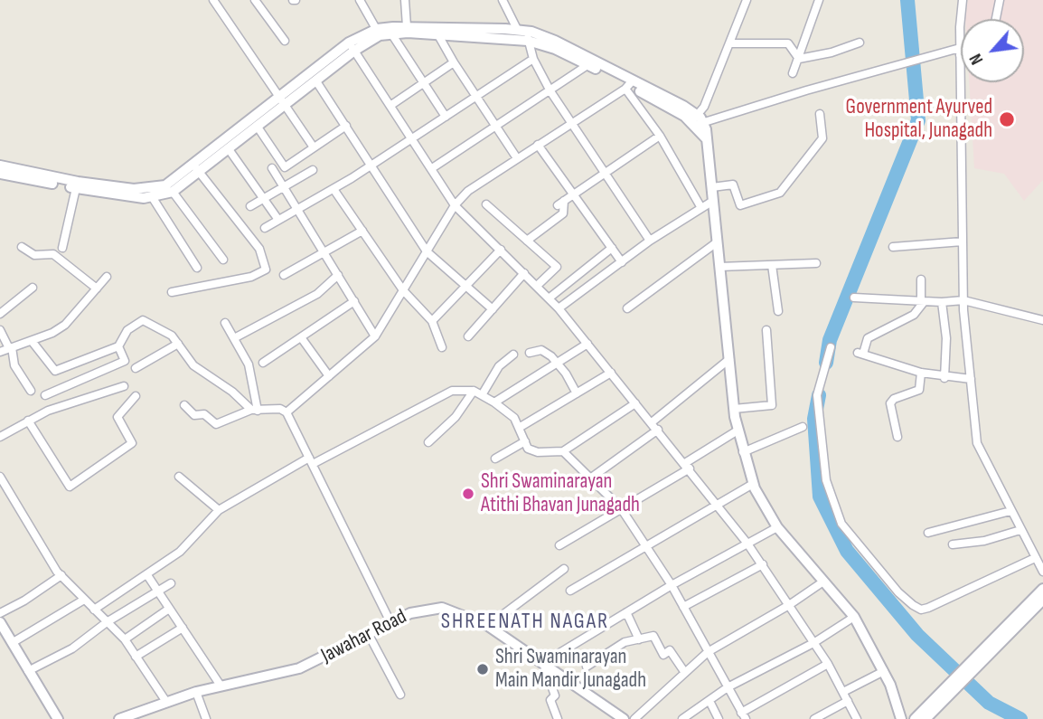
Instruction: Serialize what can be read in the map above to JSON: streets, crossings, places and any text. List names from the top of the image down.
{
  "streets": {
    "main road": ["Jawahar Road"]
  },
  "districts": ["SHREENATH NAGAR"],
  "places": ["Government Ayurved Hospital, Junagadh", "Shri Swaminarayan Atithi Bhavan Junagadh", "Shri Swaminarayan Main Mandir Junagadh"],
  "north": "bottom left"
}
